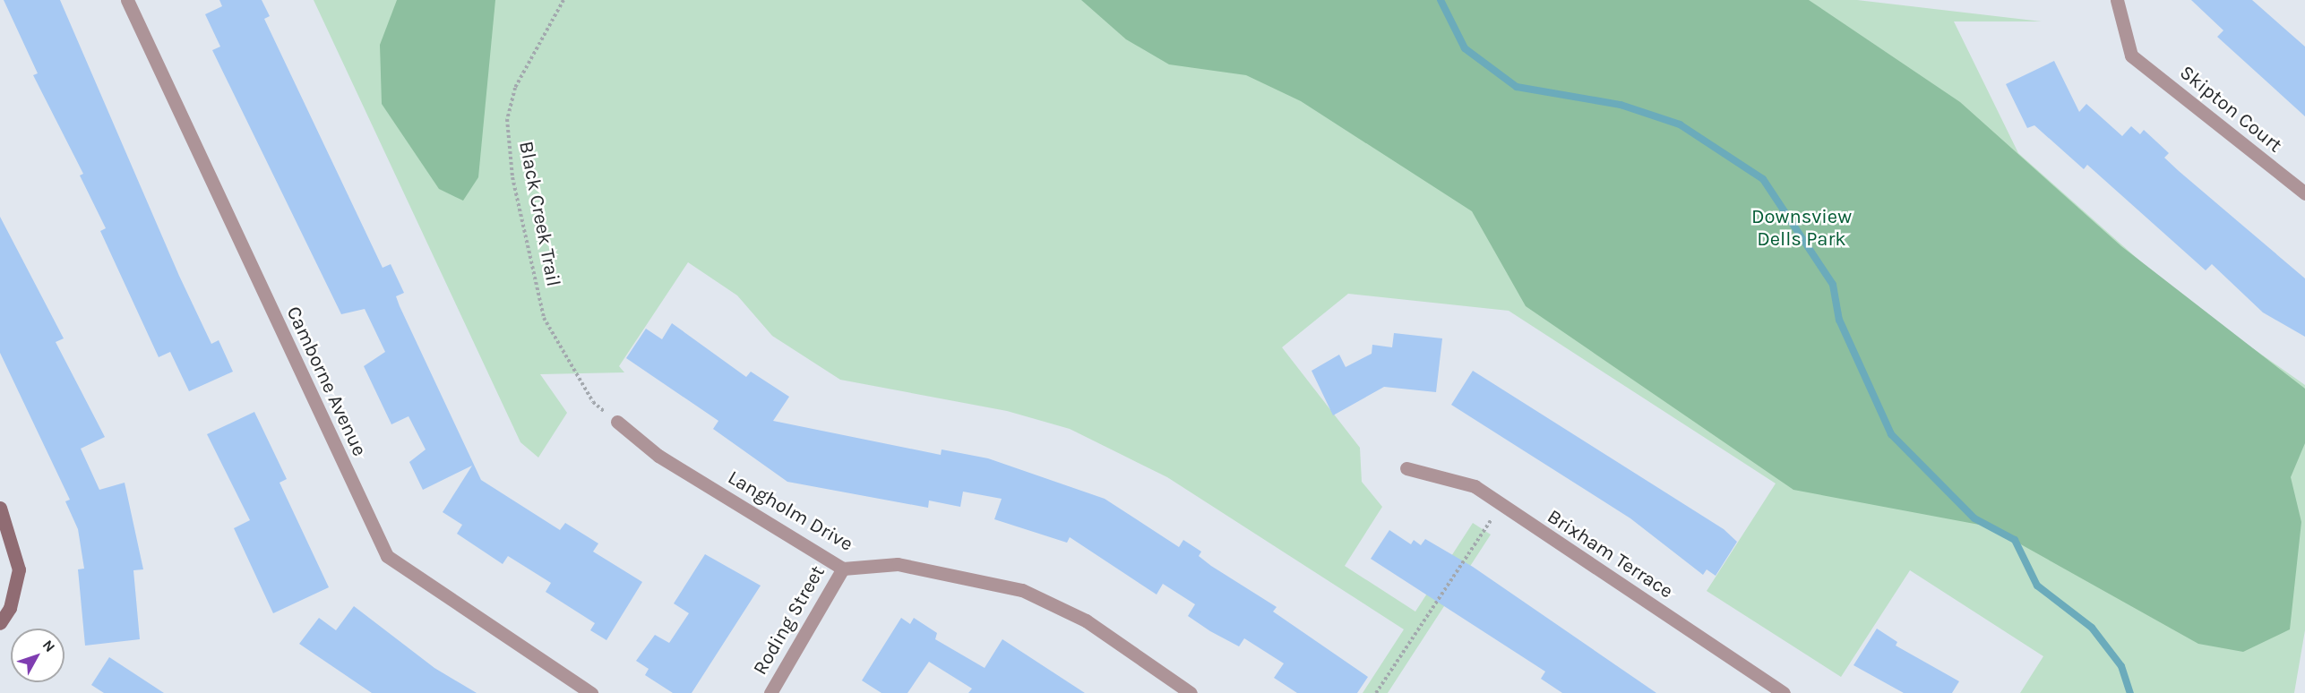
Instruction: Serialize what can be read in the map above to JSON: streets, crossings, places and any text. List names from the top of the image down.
{
  "streets": {
    "street": [
      "Skipton Court",
      "Camborne Avenue",
      "Langholm Drive",
      "Brixham Terrace",
      "Roding Street"
    ],
    "path": ["Black Creek Trail"]
  },
  "crossings": [
    ["Langholm Drive", "Roding Street"]
  ],
  "parks": ["Downsview Dells Park"],
  "north": "top right"
}
